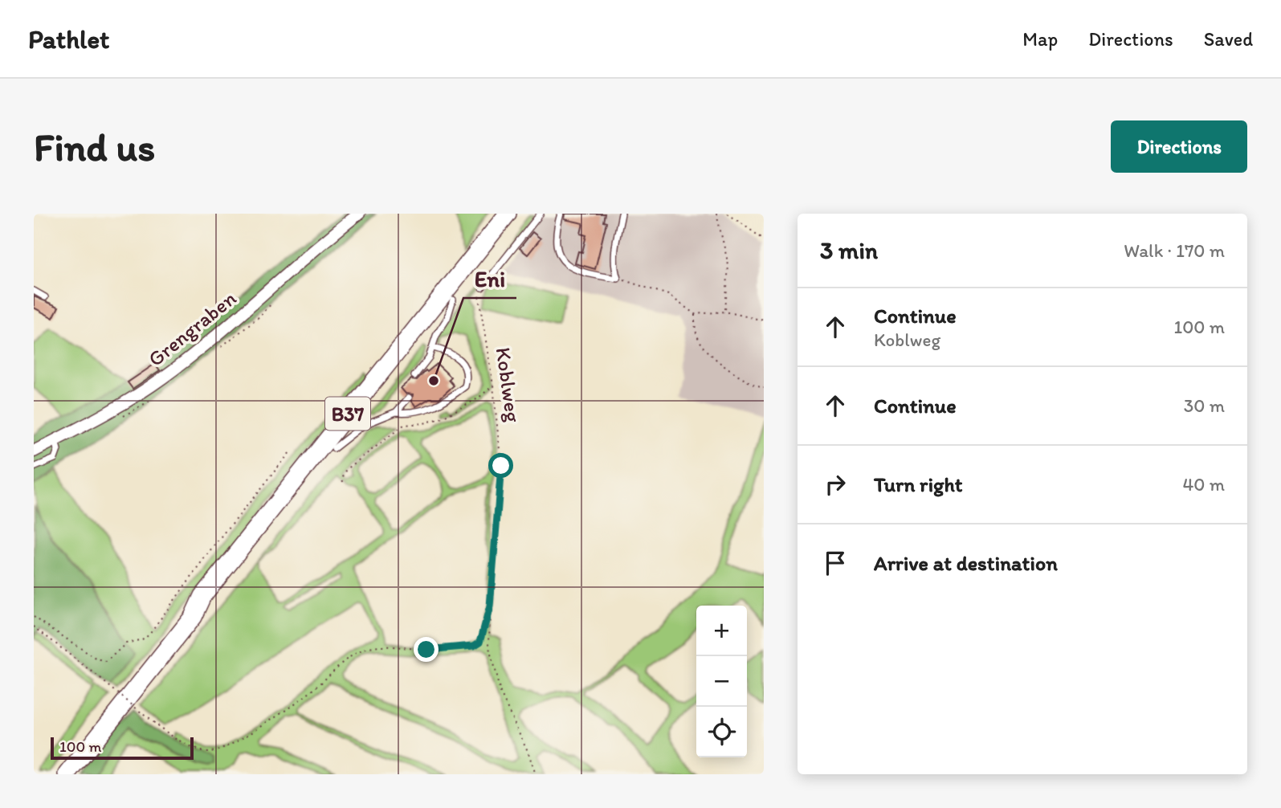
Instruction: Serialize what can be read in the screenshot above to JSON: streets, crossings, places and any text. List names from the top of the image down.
{
  "streets": {
    "main road": ["B37"],
    "street": ["Grengraben"],
    "path": ["Koblweg"]
  },
  "places": ["Eni"],
  "scale_bar": "100 m",
  "page": {
    "header": "Pathlet",
    "nav": ["Map", "Directions", "Saved"],
    "buttons": "Directions",
    "title": "Find us",
    "heading": ["3 min", "Walk · 170 m"],
    "list": [
      ["Continue", "Koblweg", "100 m"],
      ["Continue", "30 m"],
      ["Turn right", "40 m"],
      "Arrive at destination"
    ],
    "map_buttons": ["+", "−"],
    "scale": "100 m"
  }
}
